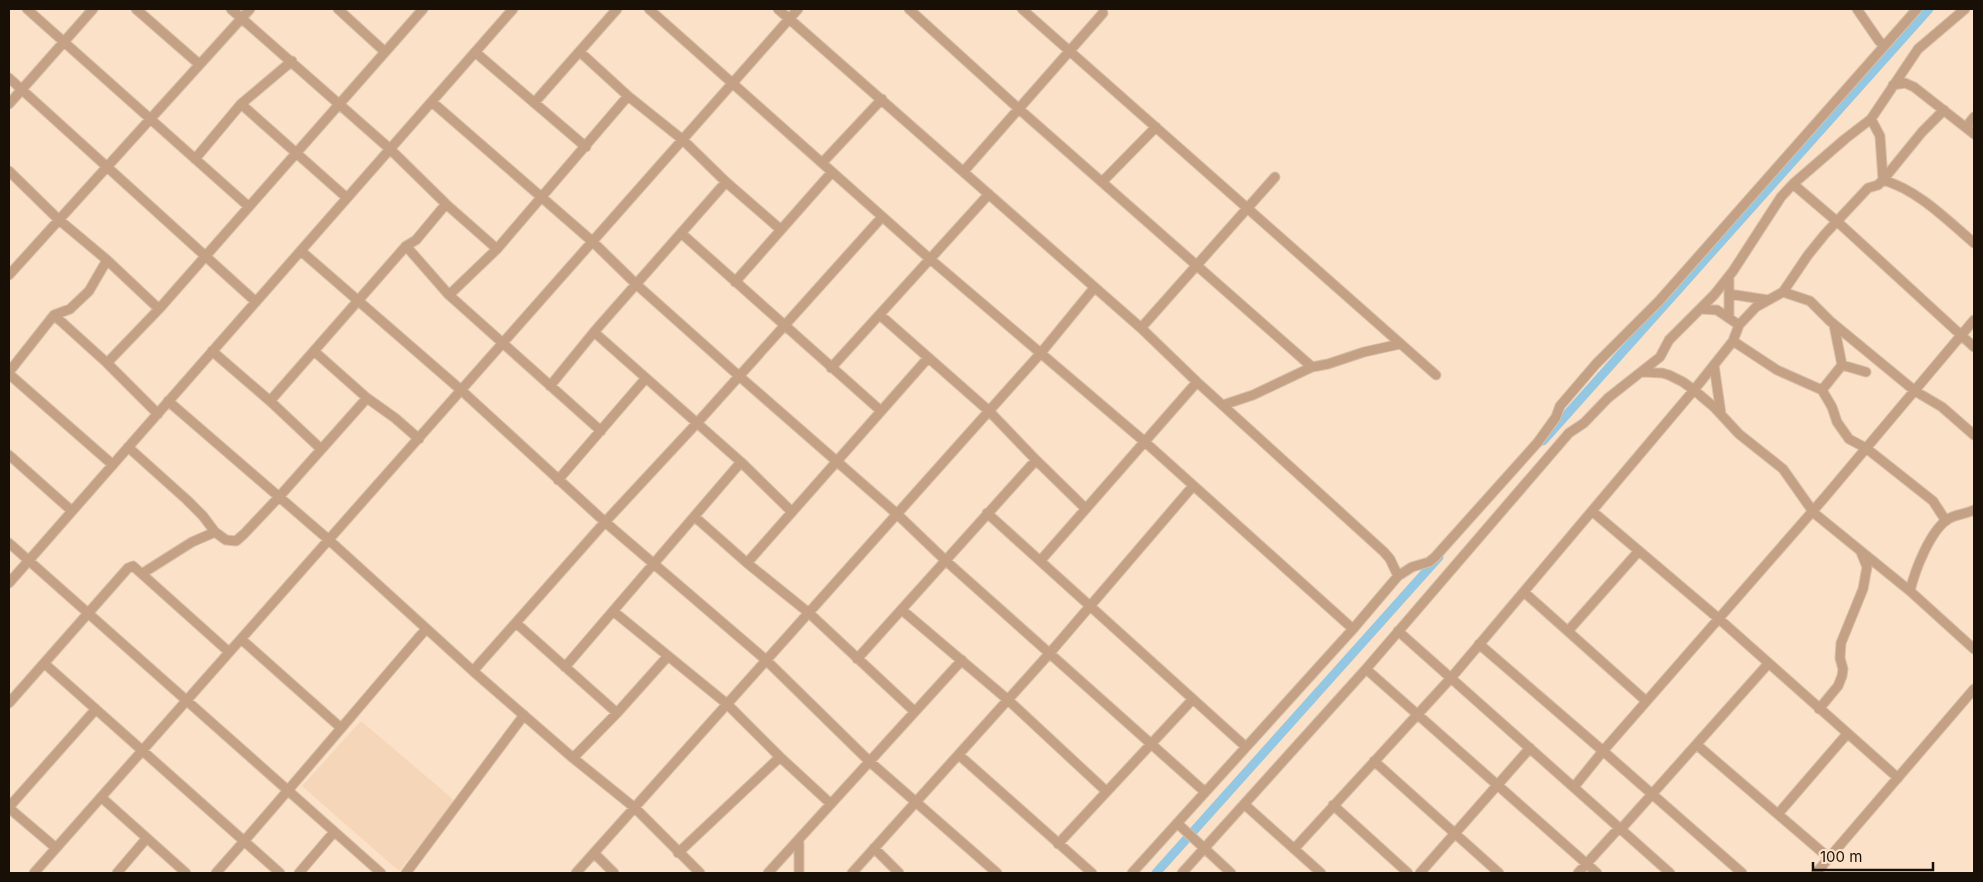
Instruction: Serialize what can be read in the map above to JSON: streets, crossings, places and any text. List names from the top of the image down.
{
  "scale_bar": "100 m"
}
